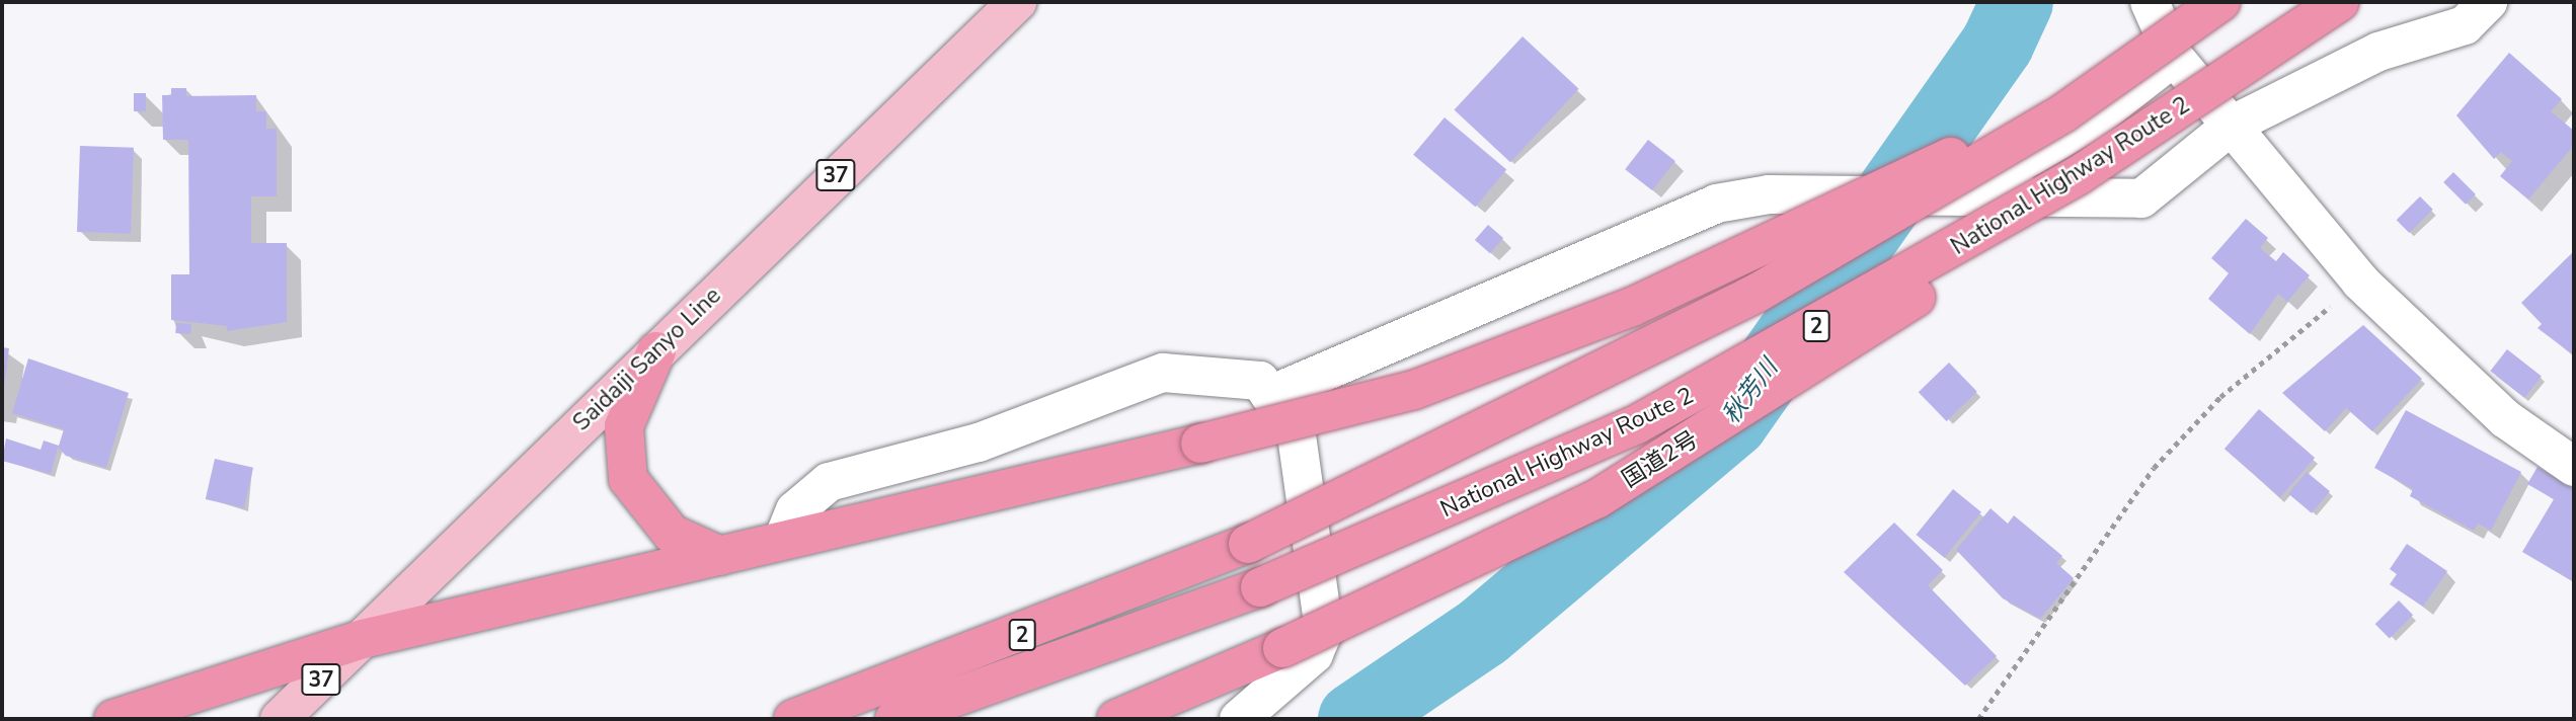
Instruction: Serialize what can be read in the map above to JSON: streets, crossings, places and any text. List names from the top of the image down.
{
  "streets": {
    "highway": ["National Highway Route 2", "2", "国道2号"],
    "main road": ["37", "Saidaiji Sanyo Line"]
  },
  "crossings": [
    ["National Highway Route 2", "国道2号"]
  ],
  "water": ["秋芳川"]
}
